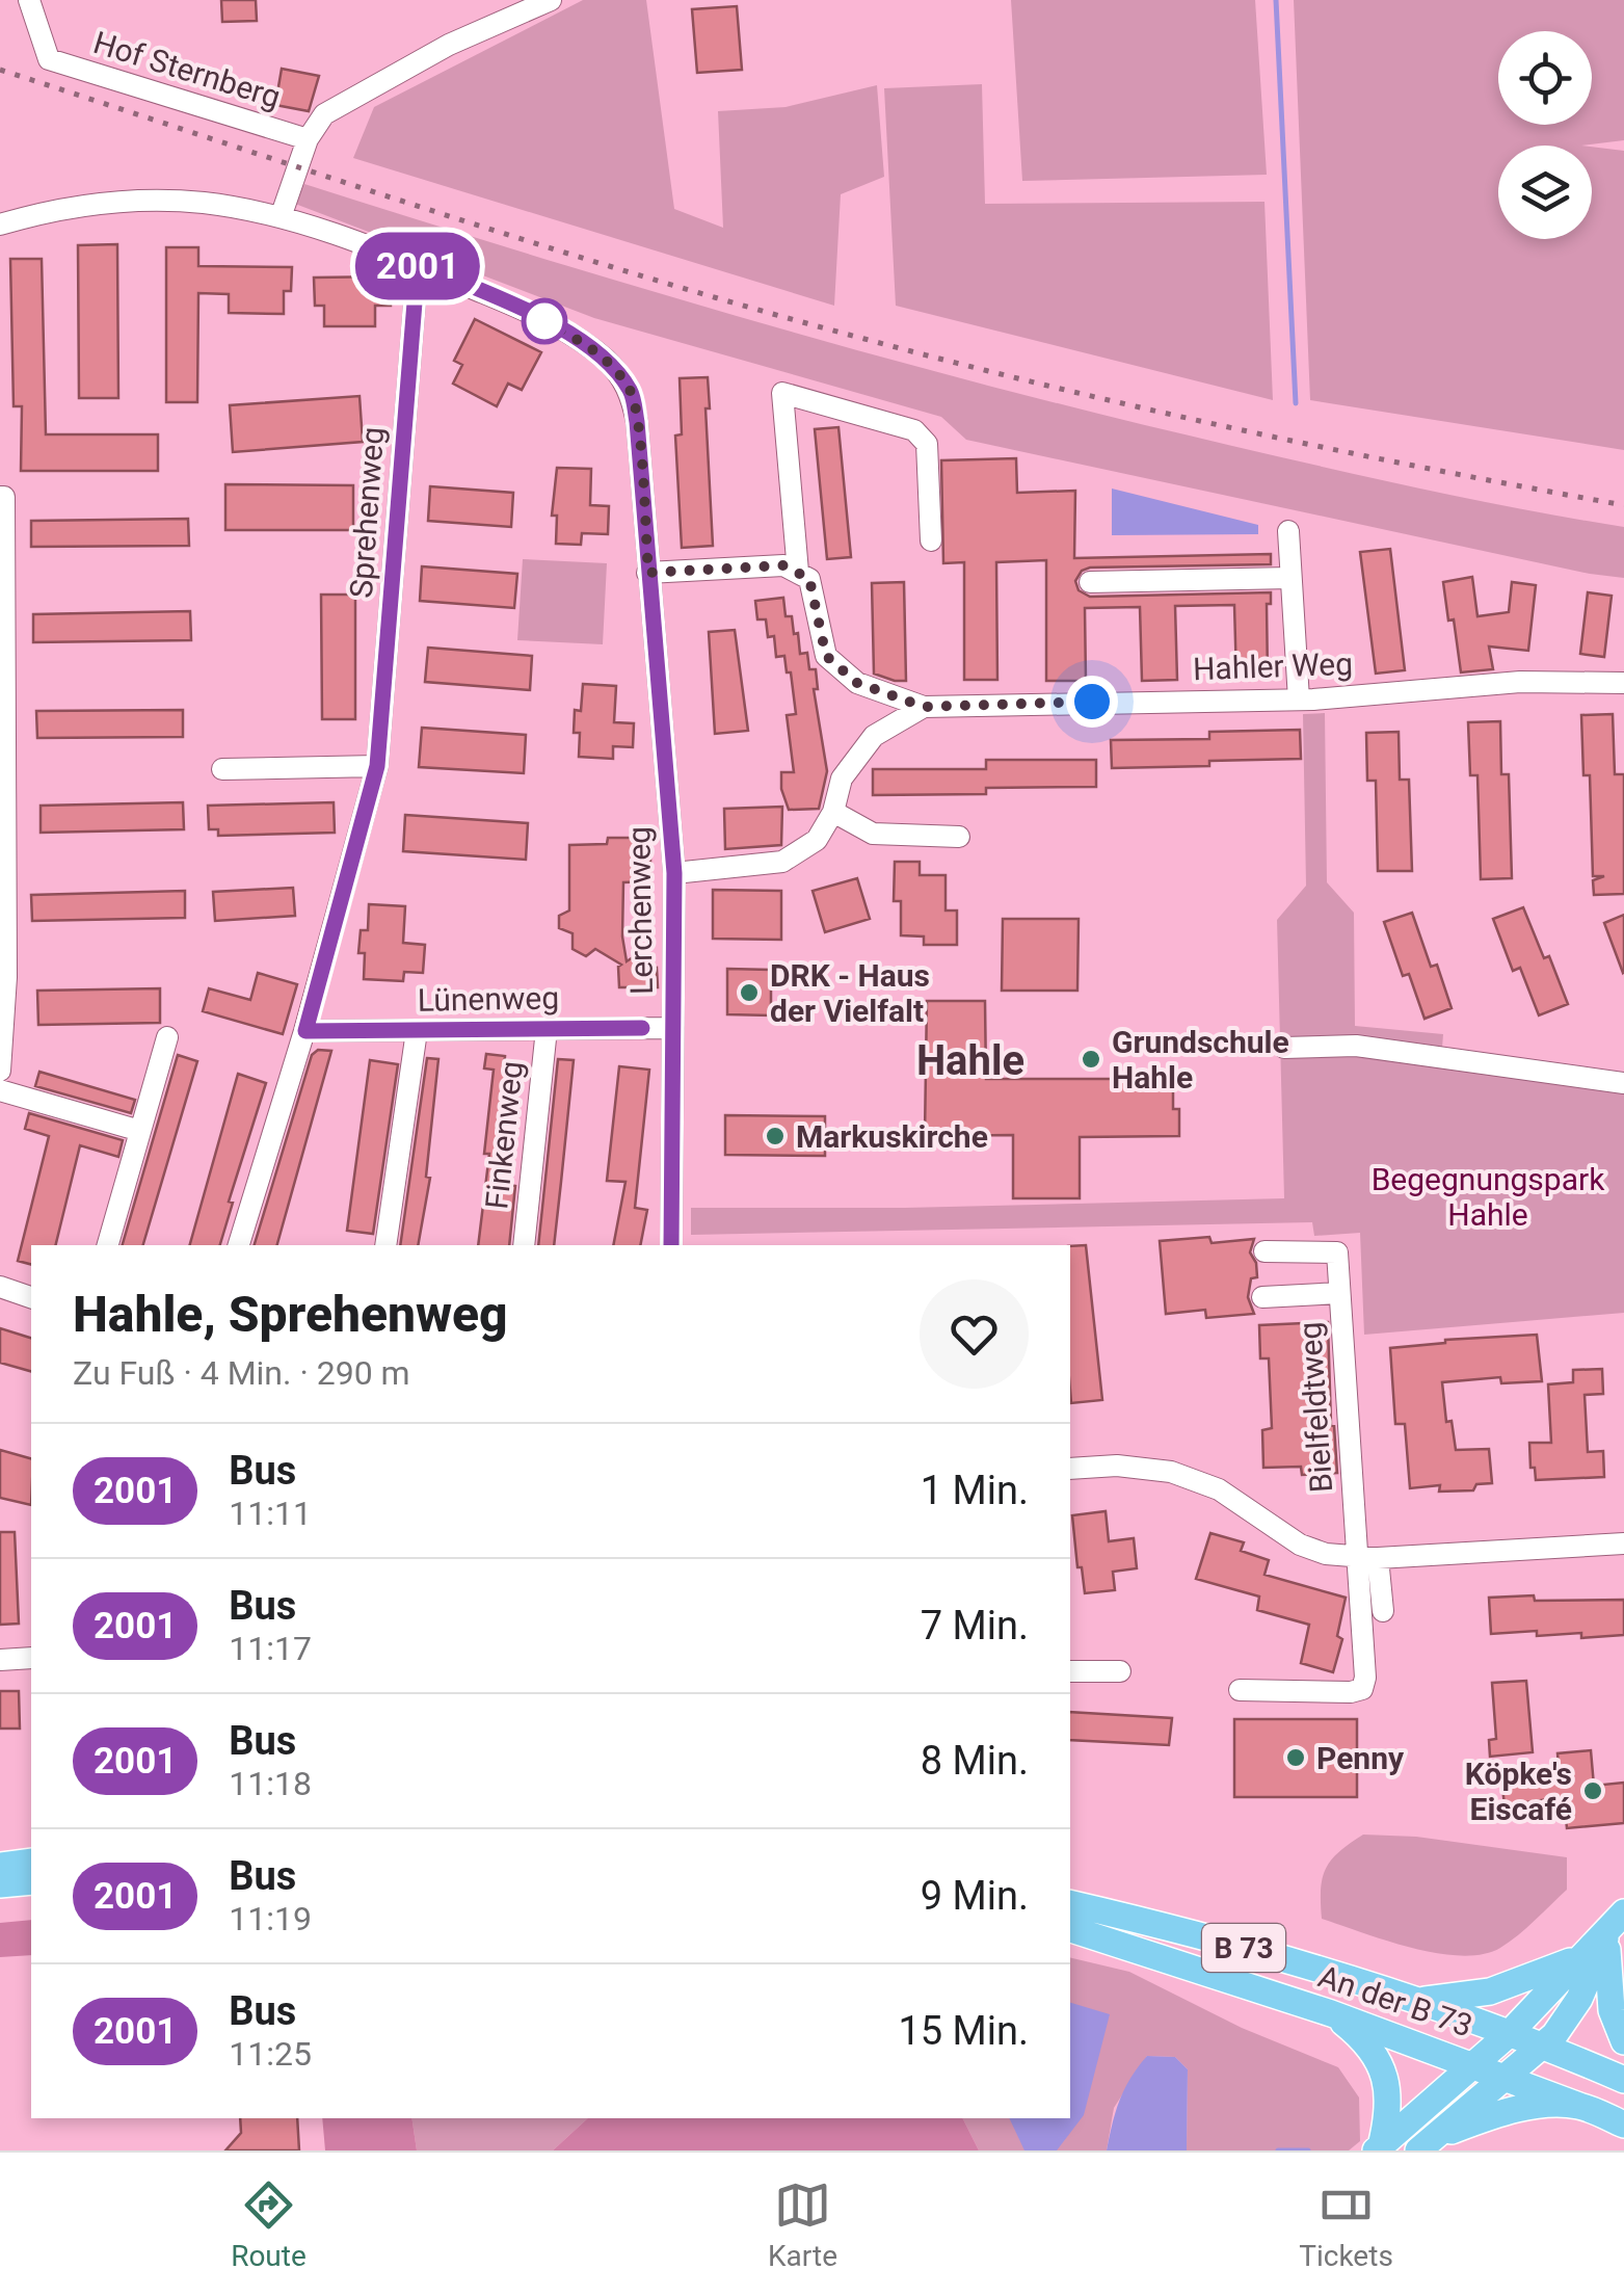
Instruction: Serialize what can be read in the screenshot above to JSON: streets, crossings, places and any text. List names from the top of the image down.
{
  "streets": {
    "main road": ["B 73", "An der B 73"],
    "street": [
      "Hof Sternberg",
      "Sprehenweg",
      "Hahler Weg",
      "Lerchenweg",
      "Lünenweg",
      "Finkenweg",
      "Bielfeldtweg"
    ]
  },
  "crossings": [
    ["Sprehenweg", "Lerchenweg"],
    ["Sprehenweg", "Lünenweg"],
    ["Hahler Weg", "Lerchenweg"],
    ["Lerchenweg", "Lünenweg"],
    ["Lünenweg", "Finkenweg"],
    ["B 73", "An der B 73"]
  ],
  "districts": ["Hahle"],
  "parks": ["Begegnungspark Hahle"],
  "places": [
    "DRK - Haus der Vielfalt",
    "Grundschule Hahle",
    "Markuskirche",
    "Penny",
    "Köpke's Eiscafé"
  ],
  "lines": ["bus line 2001"],
  "page": {
    "on_map": "2001",
    "heading": ["Hahle, Sprehenweg", "Zu Fuß · 4 Min. · 290 m"],
    "list": [
      {
        "mark": "2001",
        "name": "Bus",
        "note": "11:11",
        "value": "1 Min."
      },
      {
        "mark": "2001",
        "name": "Bus",
        "note": "11:17",
        "value": "7 Min."
      },
      {
        "mark": "2001",
        "name": "Bus",
        "note": "11:18",
        "value": "8 Min."
      },
      {
        "mark": "2001",
        "name": "Bus",
        "note": "11:19",
        "value": "9 Min."
      },
      {
        "mark": "2001",
        "name": "Bus",
        "note": "11:25",
        "value": "15 Min."
      }
    ],
    "tabs": ["Route", "Karte", "Tickets"]
  }
}
